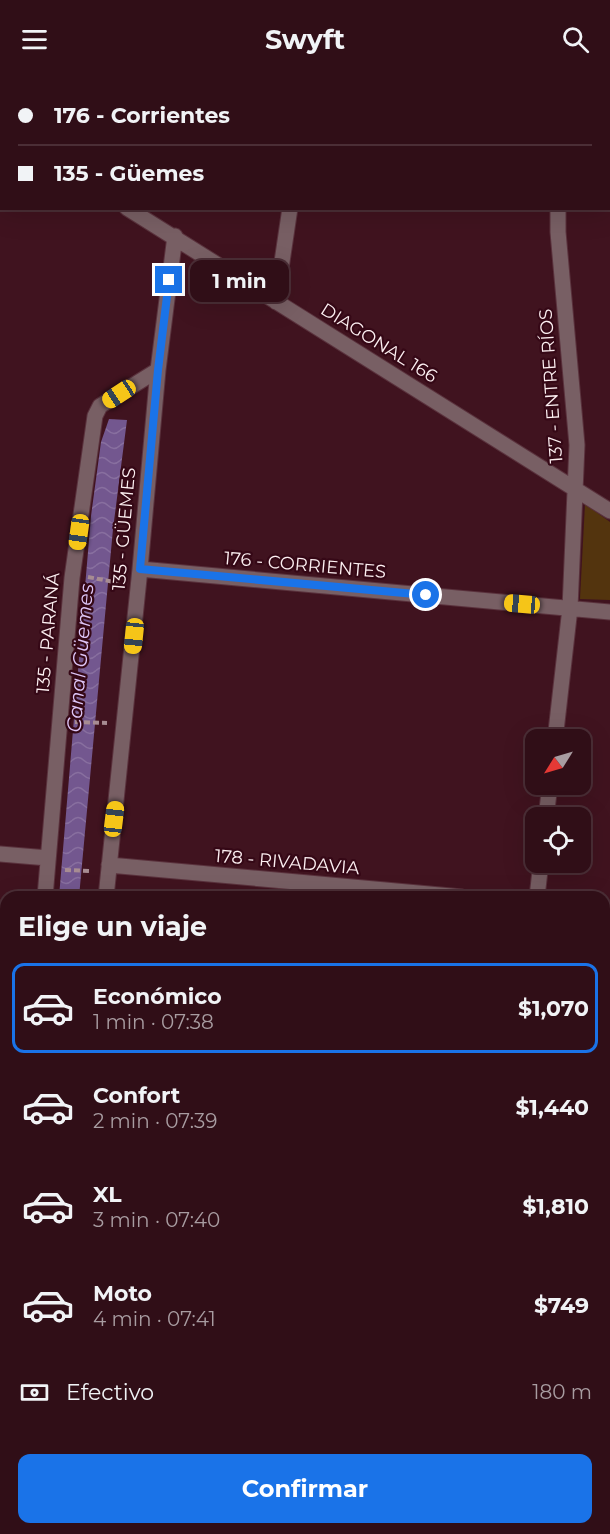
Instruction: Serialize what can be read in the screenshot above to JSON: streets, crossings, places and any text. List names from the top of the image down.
{
  "streets": {
    "street": [
      "DIAGONAL 166",
      "137 - ENTRE RÍOS",
      "135 - GÜEMES",
      "176 - CORRIENTES",
      "135 - PARANÁ",
      "178 - RIVADAVIA"
    ]
  },
  "crossings": [
    ["DIAGONAL 166", "137 - ENTRE RÍOS"],
    ["DIAGONAL 166", "135 - GÜEMES"],
    ["137 - ENTRE RÍOS", "176 - CORRIENTES"],
    ["135 - GÜEMES", "176 - CORRIENTES"],
    ["135 - GÜEMES", "135 - PARANÁ"],
    ["135 - GÜEMES", "178 - RIVADAVIA"]
  ],
  "water": ["Canal Güemes"],
  "north": "bottom left",
  "page": {
    "header": "Swyft",
    "banner": ["176 - Corrientes", "135 - Güemes"],
    "bubble": "1 min",
    "heading": "Elige un viaje",
    "list": [
      {
        "name": "Económico",
        "note": "1 min · 07:38",
        "value": "$1,070"
      },
      {
        "name": "Confort",
        "note": "2 min · 07:39",
        "value": "$1,440"
      },
      {
        "name": "XL",
        "note": "3 min · 07:40",
        "value": "$1,810"
      },
      {
        "name": "Moto",
        "note": "4 min · 07:41",
        "value": "$749"
      }
    ],
    "pay": ["Efectivo", "180 m"],
    "buttons": "Confirmar"
  }
}
